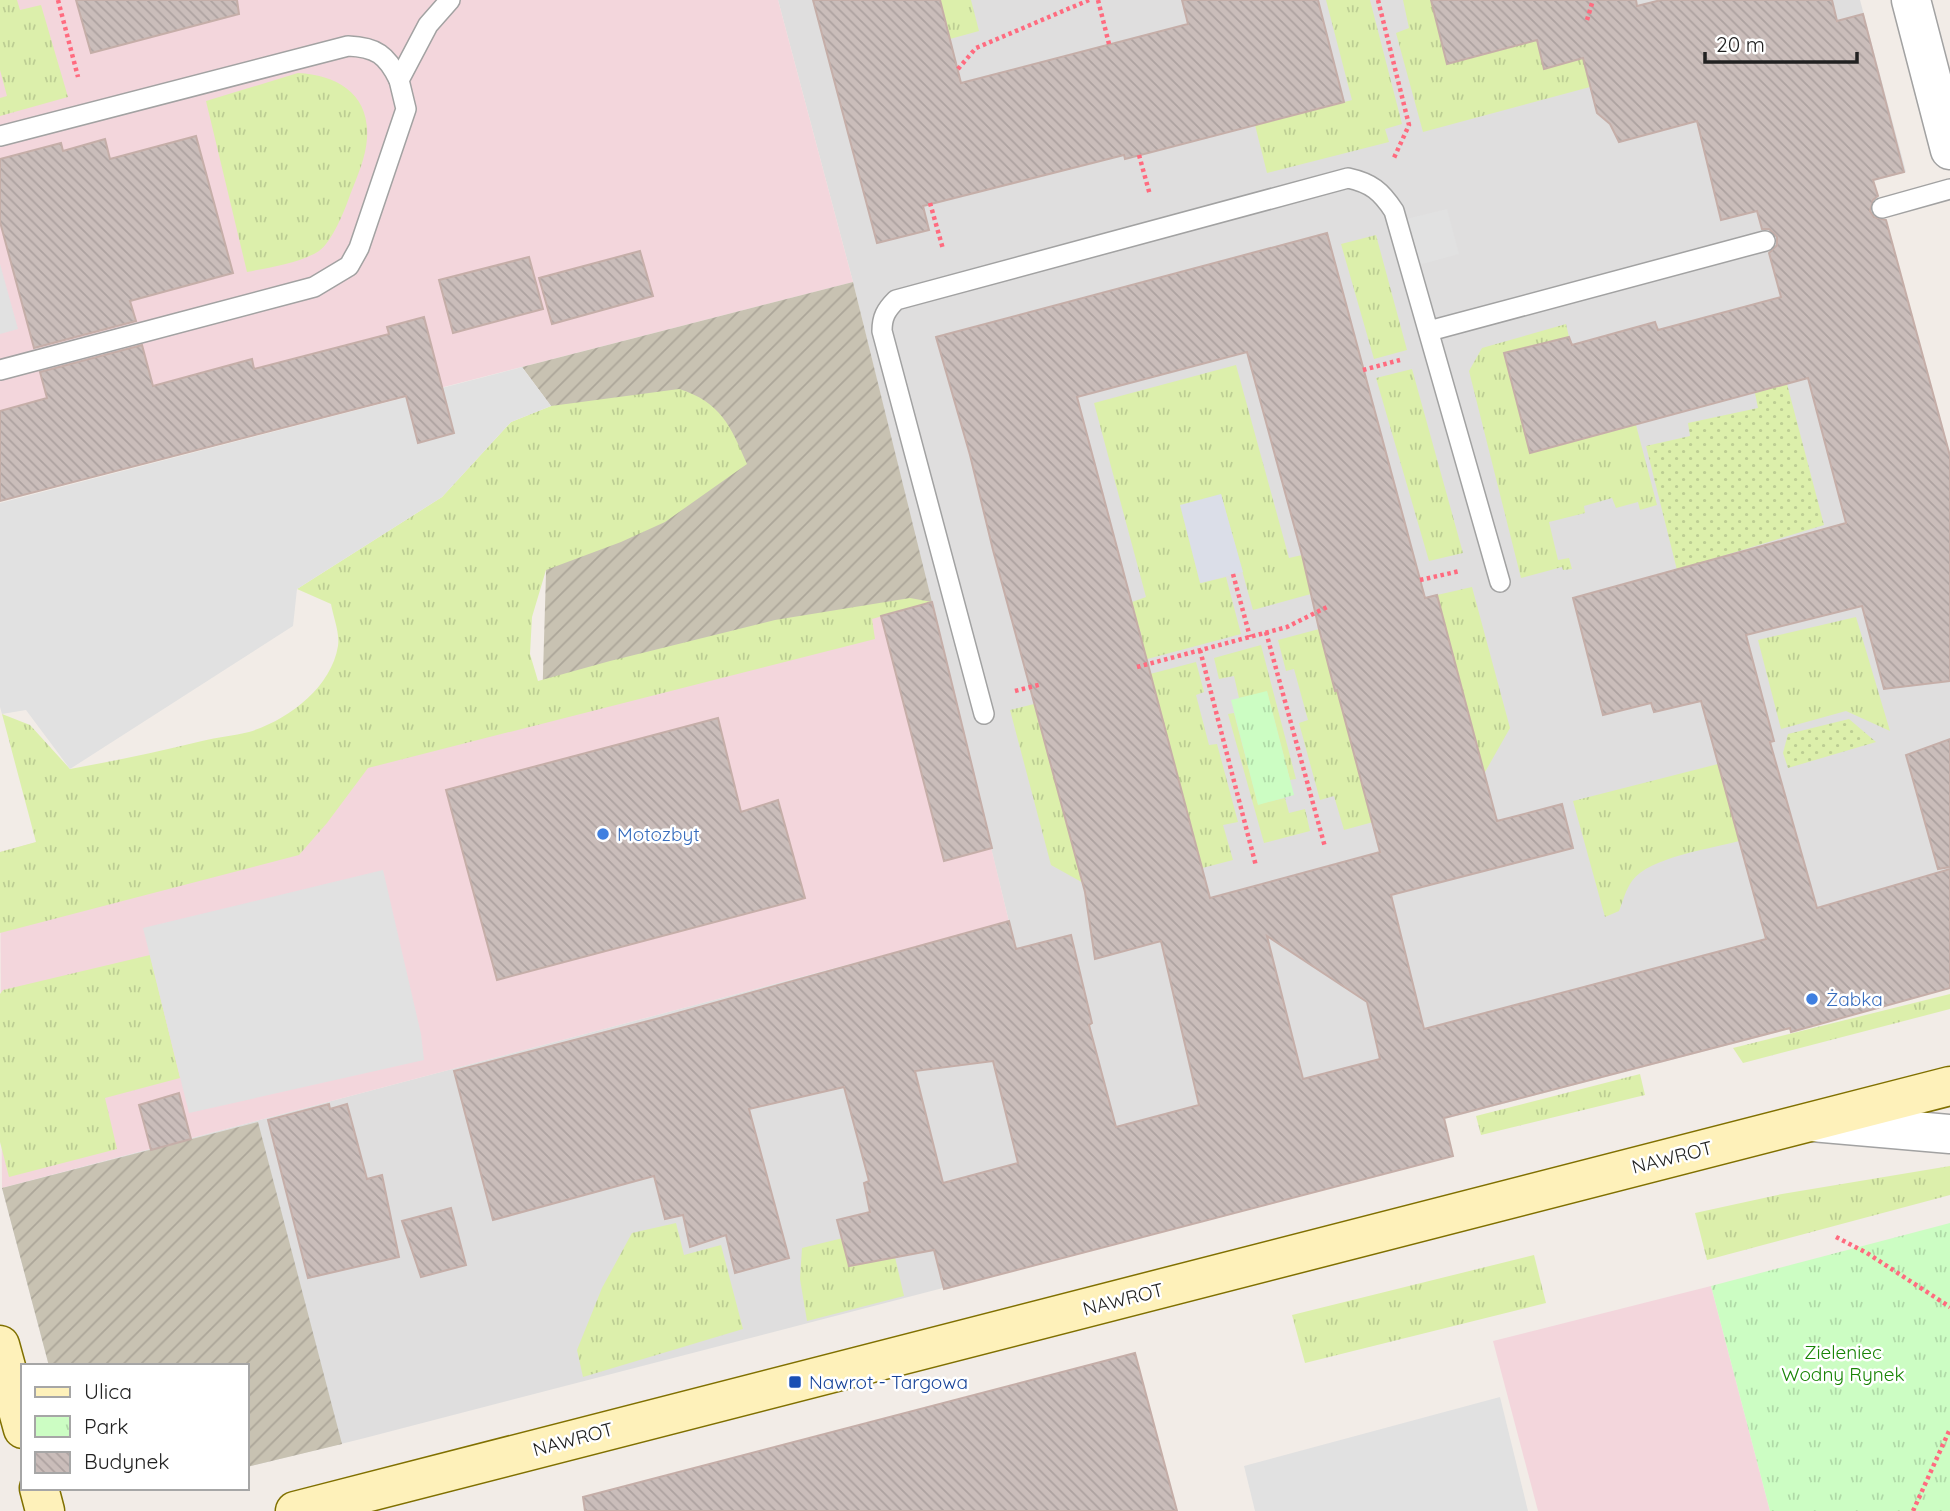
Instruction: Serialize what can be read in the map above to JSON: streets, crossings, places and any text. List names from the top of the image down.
{
  "streets": {
    "street": ["NAWROT"]
  },
  "parks": ["Zieleniec Wodny Rynek"],
  "places": {
    "other": ["Motozbyt", "Żabka"],
    "transit": ["Nawrot - Targowa"]
  },
  "legend": ["Ulica", "Park", "Budynek"],
  "scale_bar": "20 m"
}
